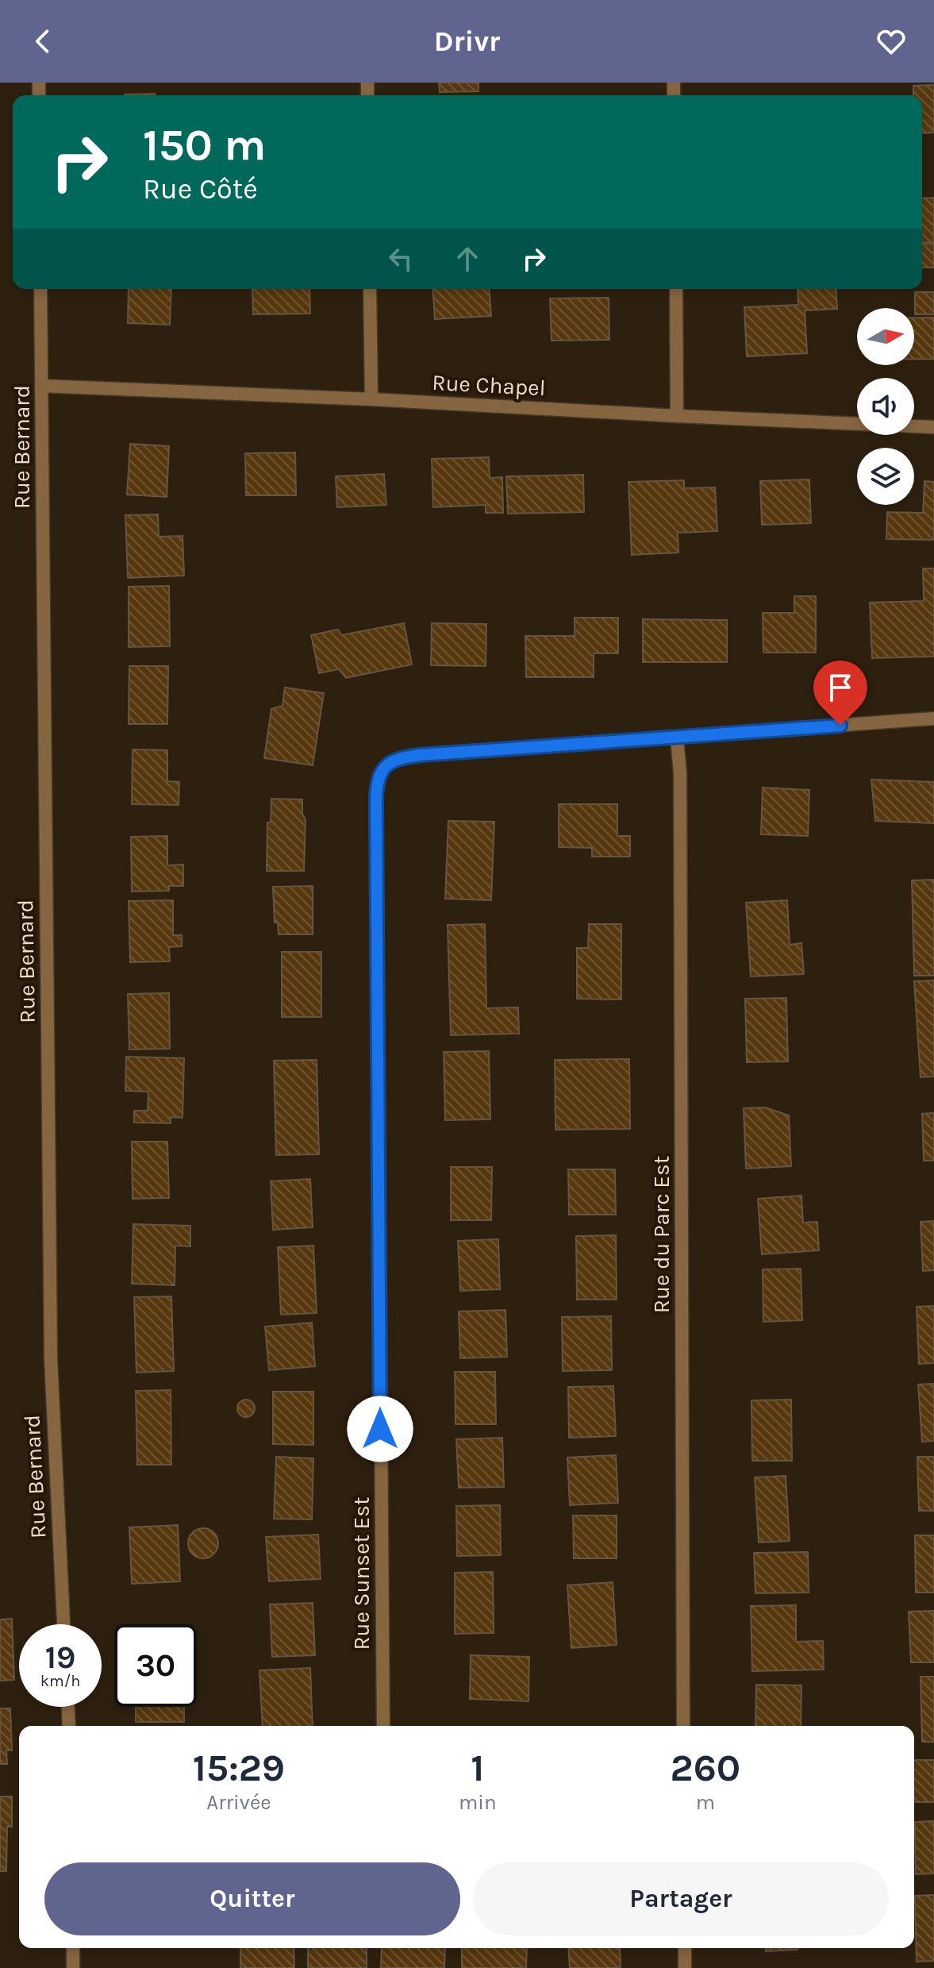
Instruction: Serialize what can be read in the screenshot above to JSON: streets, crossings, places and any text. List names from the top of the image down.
{
  "streets": {
    "street": [
      "Rue Chapel",
      "Rue Bernard",
      "Rue du Parc Est",
      "Rue Sunset Est"
    ]
  },
  "crossings": [
    ["Rue Chapel", "Rue Bernard"],
    ["Rue du Parc Est", "Rue Sunset Est"]
  ],
  "north": "right",
  "page": {
    "header": "Drivr",
    "turn": ["150 m", "Rue Côté"],
    "speed": "19 km/h",
    "limit": "30",
    "eta": [
      "15:29",
      "Arrivée",
      "1",
      "min",
      "260",
      "m"
    ],
    "buttons": ["Quitter", "Partager"]
  }
}
